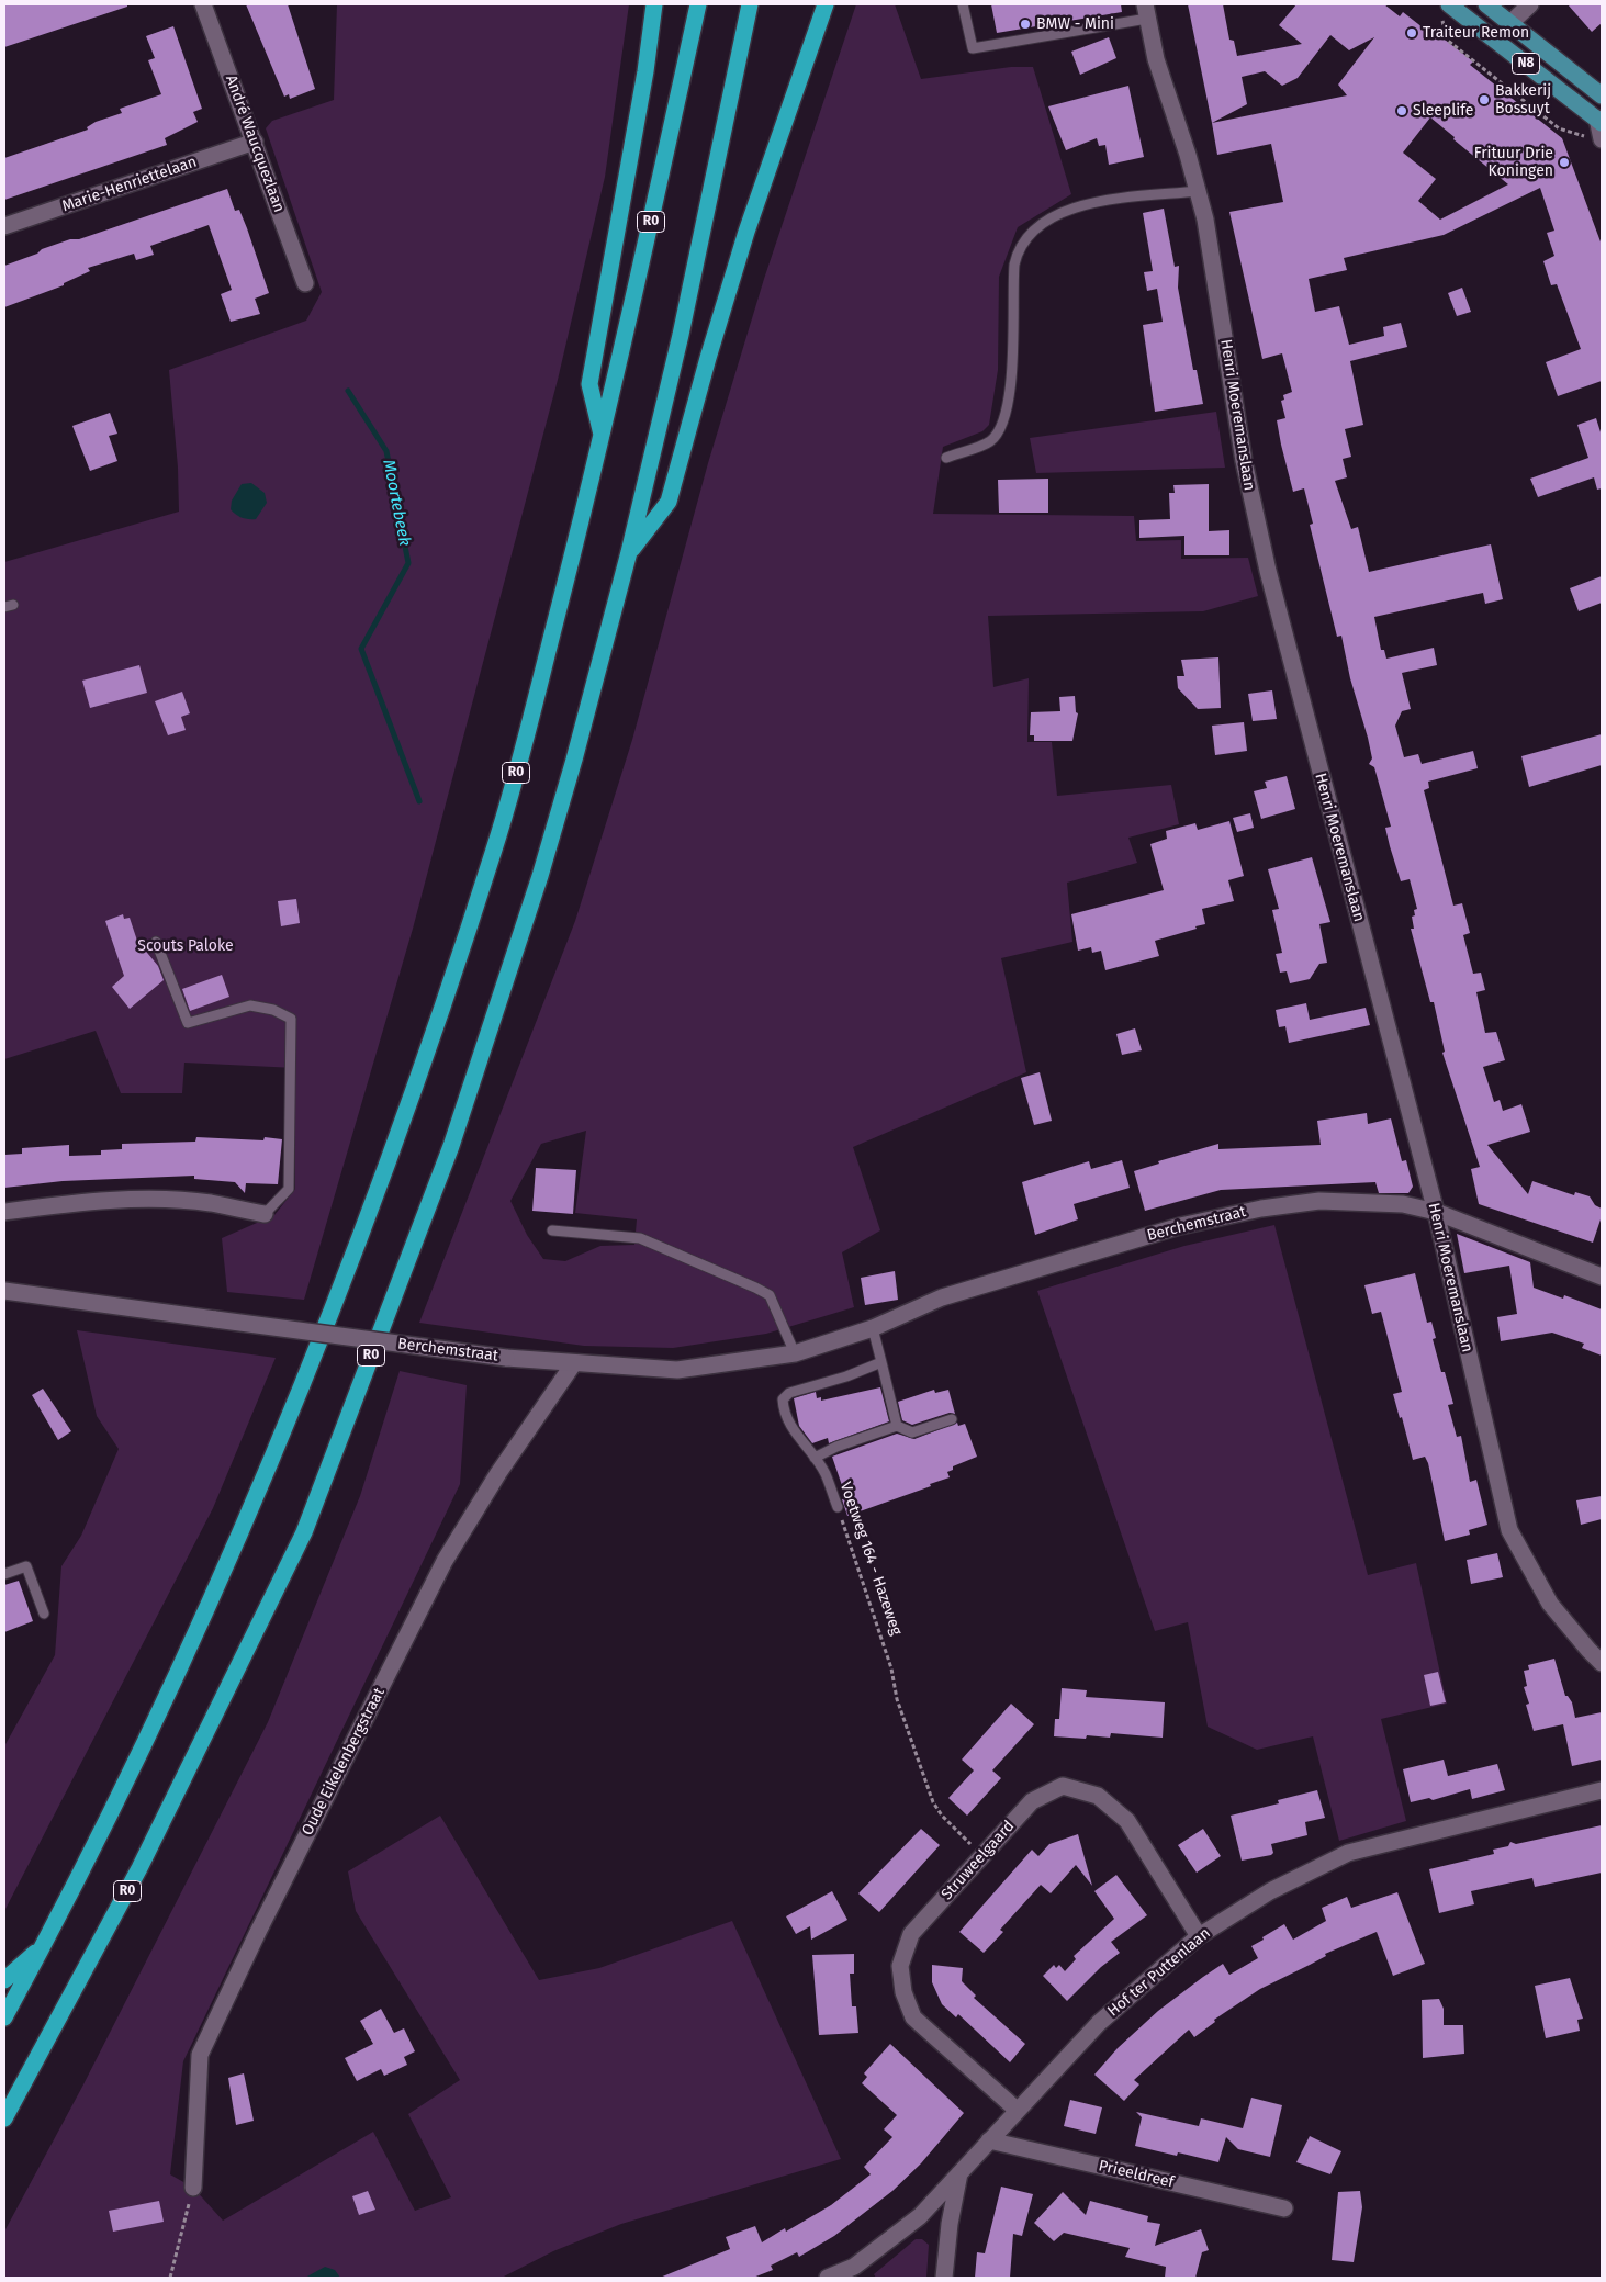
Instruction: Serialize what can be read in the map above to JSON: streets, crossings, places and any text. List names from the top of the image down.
{
  "streets": {
    "highway": ["R0"],
    "main road": ["N8"],
    "street": [
      "André Waucquezlaan",
      "Marie-Henriettelaan",
      "Henri Moeremanslaan",
      "Berchemstraat",
      "Oude Eikelenbergstraat",
      "Struweelgaard",
      "Hof ter Puttenlaan",
      "Prieeldreef"
    ],
    "lane": ["Voetweg 164 - Hazeweg"]
  },
  "crossings": [
    ["André Waucquezlaan", "Marie-Henriettelaan"],
    ["Henri Moeremanslaan", "Berchemstraat"],
    ["Berchemstraat", "Oude Eikelenbergstraat"],
    ["Voetweg 164 - Hazeweg", "Struweelgaard"],
    ["Struweelgaard", "Hof ter Puttenlaan"],
    ["Hof ter Puttenlaan", "Prieeldreef"]
  ],
  "water": ["Moortebeek"],
  "parks": ["Scouts Paloke"],
  "places": [
    "BMW - Mini",
    "Traiteur Remon",
    "Bakkerij Bossuyt",
    "Sleeplife",
    "Frituur Drie Koningen"
  ]
}
